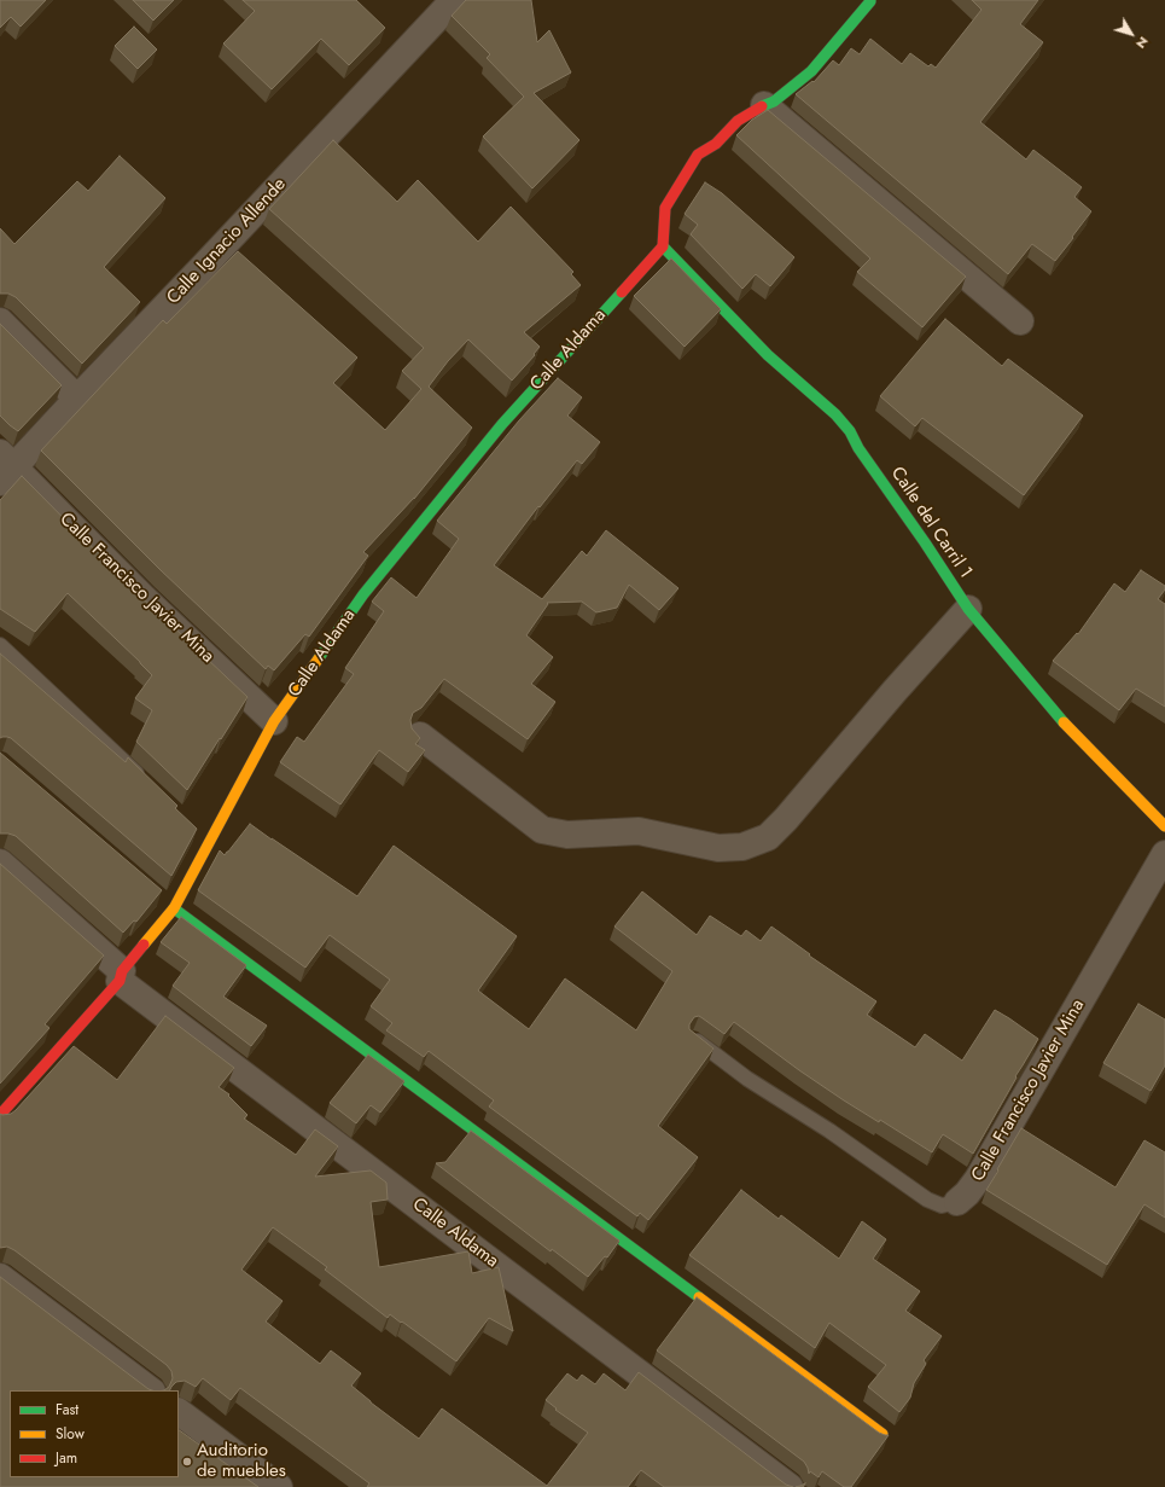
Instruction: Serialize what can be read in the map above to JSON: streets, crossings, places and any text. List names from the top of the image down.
{
  "streets": {
    "street": [
      "Calle Ignacio Allende",
      "Calle Aldama",
      "Calle del Carril 1",
      "Calle Francisco Javier Mina"
    ]
  },
  "crossings": [
    ["Calle Ignacio Allende", "Calle Francisco Javier Mina"],
    ["Calle Aldama", "Calle del Carril 1"],
    ["Calle Aldama", "Calle Francisco Javier Mina"]
  ],
  "places": ["Auditorio de muebles"],
  "legend": ["Fast", "Slow", "Jam"],
  "north": "bottom right"
}
